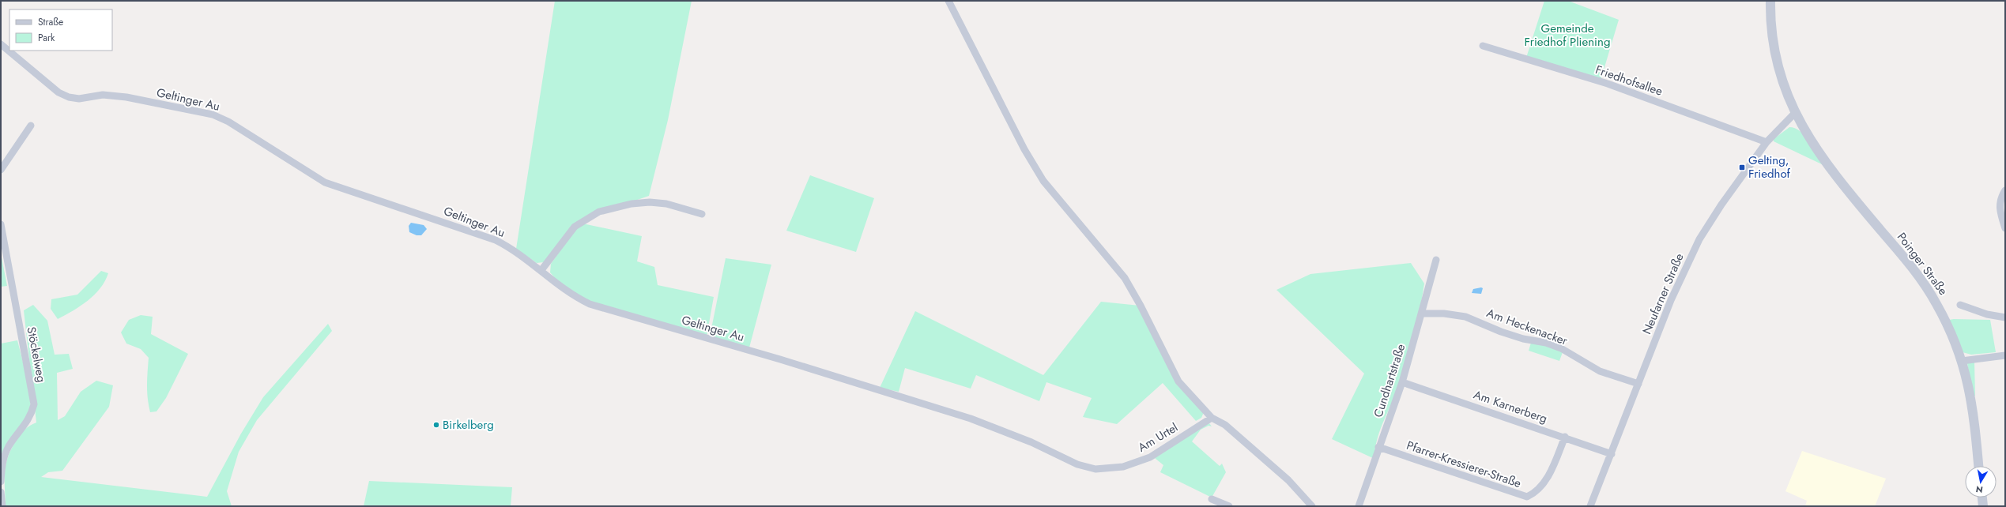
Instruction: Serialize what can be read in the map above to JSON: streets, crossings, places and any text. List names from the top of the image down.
{
  "streets": {
    "street": [
      "Friedhofsallee",
      "Geltinger Au",
      "Poinger Straße",
      "Neufarner Straße",
      "Am Heckenacker",
      "Stöckelweg",
      "Cundhartstraße",
      "Am Karnerberg",
      "Am Urtel",
      "Pfarrer-Kressierer-Straße"
    ]
  },
  "crossings": [
    ["Friedhofsallee", "Neufarner Straße"],
    ["Geltinger Au", "Am Urtel"],
    ["Poinger Straße", "Neufarner Straße"],
    ["Neufarner Straße", "Am Heckenacker"],
    ["Neufarner Straße", "Am Karnerberg"],
    ["Am Heckenacker", "Cundhartstraße"],
    ["Cundhartstraße", "Am Karnerberg"],
    ["Cundhartstraße", "Pfarrer-Kressierer-Straße"],
    ["Am Karnerberg", "Pfarrer-Kressierer-Straße"]
  ],
  "parks": ["Gemeinde Friedhof Pliening"],
  "places": {
    "transit": ["Gelting, Friedhof"],
    "other": ["Birkelberg"]
  },
  "legend": ["Straße", "Park"],
  "north": "bottom"
}
